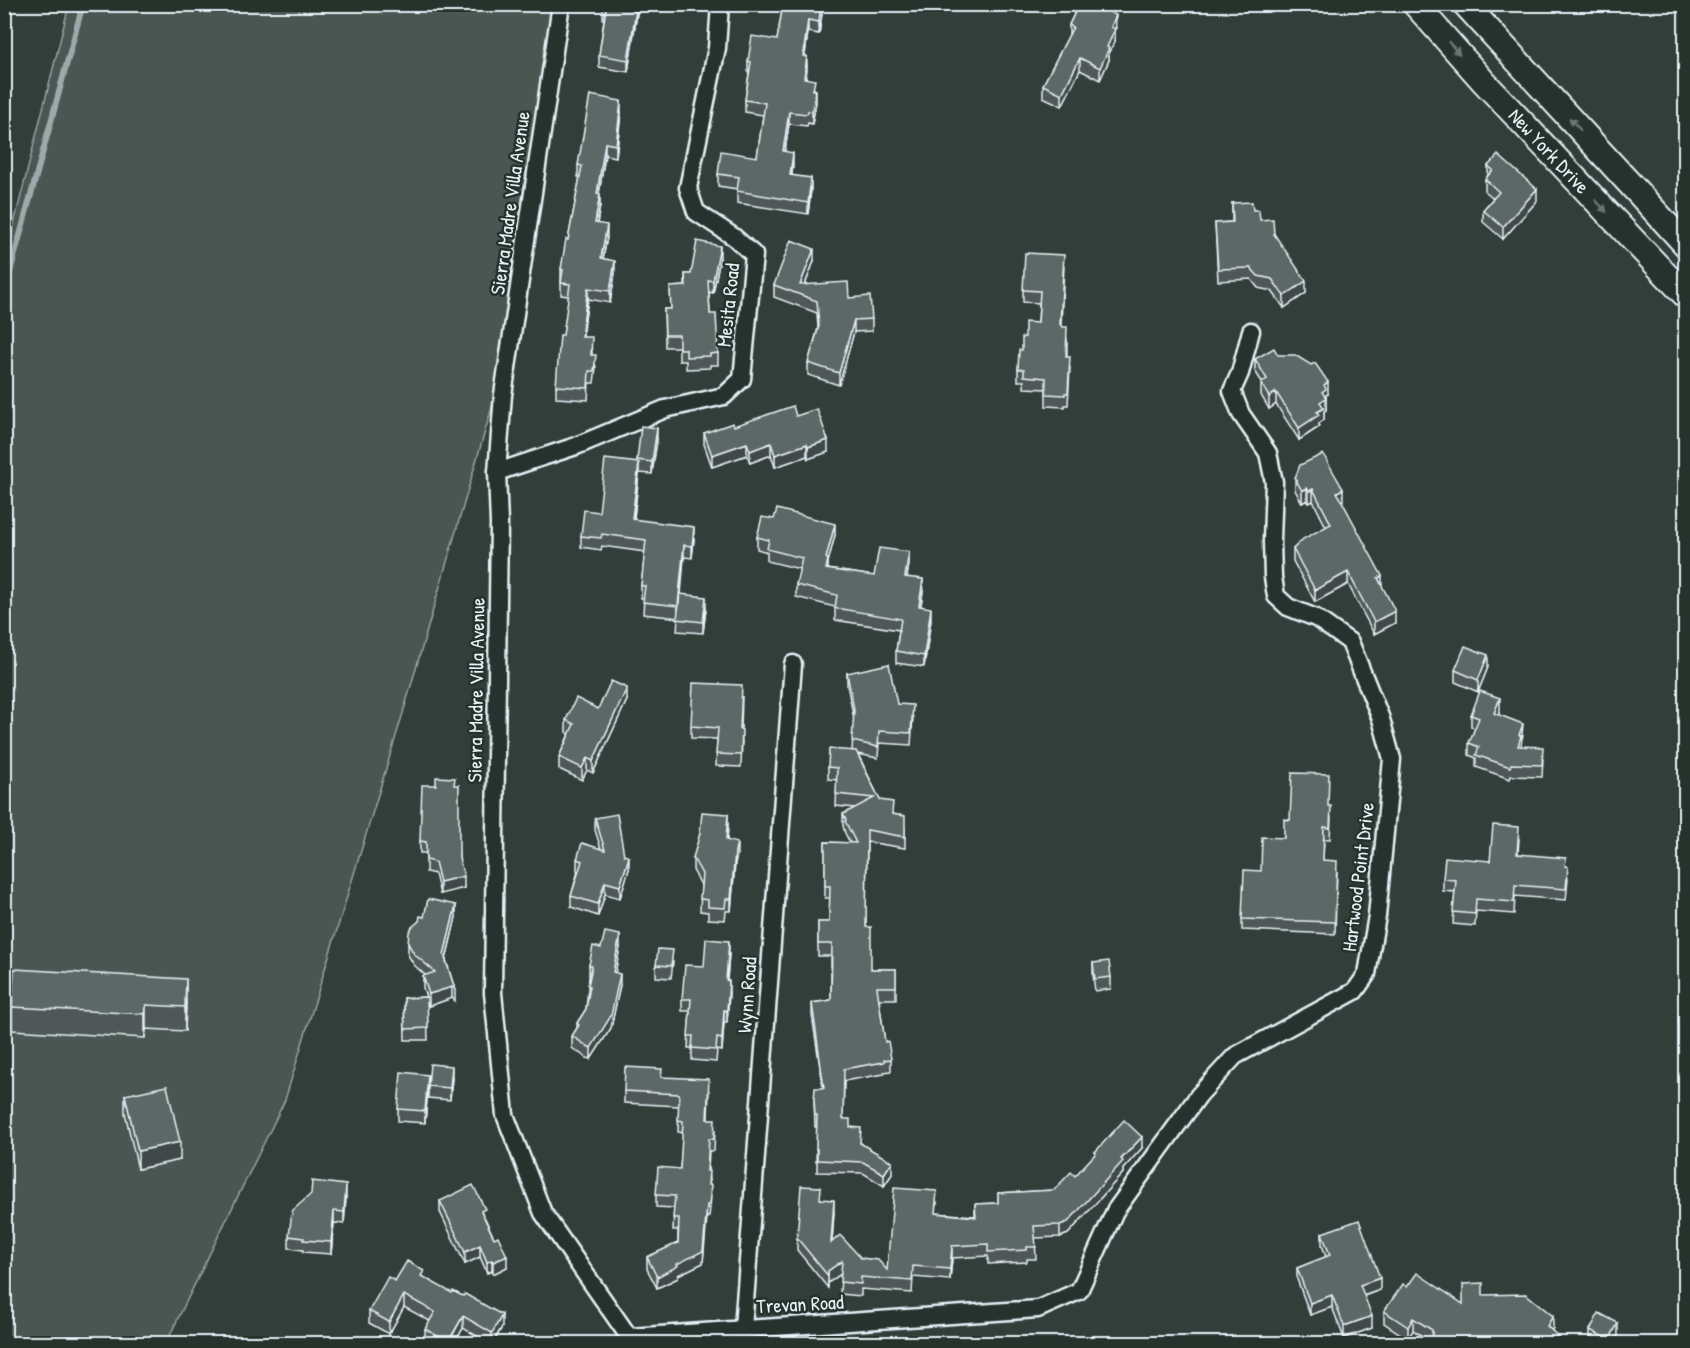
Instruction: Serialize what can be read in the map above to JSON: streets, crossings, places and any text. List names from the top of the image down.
{
  "streets": {
    "main road": ["New York Drive"],
    "street": [
      "Sierra Madre Villa Avenue",
      "Mesita Road",
      "Hartwood Point Drive",
      "Wynn Road",
      "Trevan Road"
    ]
  },
  "crossings": [
    ["Sierra Madre Villa Avenue", "Mesita Road"],
    ["Sierra Madre Villa Avenue", "Trevan Road"],
    ["Hartwood Point Drive", "Trevan Road"],
    ["Wynn Road", "Trevan Road"]
  ]
}
